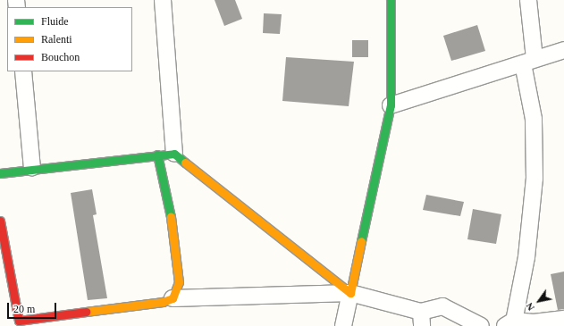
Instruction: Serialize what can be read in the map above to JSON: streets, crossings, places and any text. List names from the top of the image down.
{
  "legend": ["Fluide", "Ralenti", "Bouchon"],
  "scale_bar": "20 m",
  "north": "bottom left"
}
